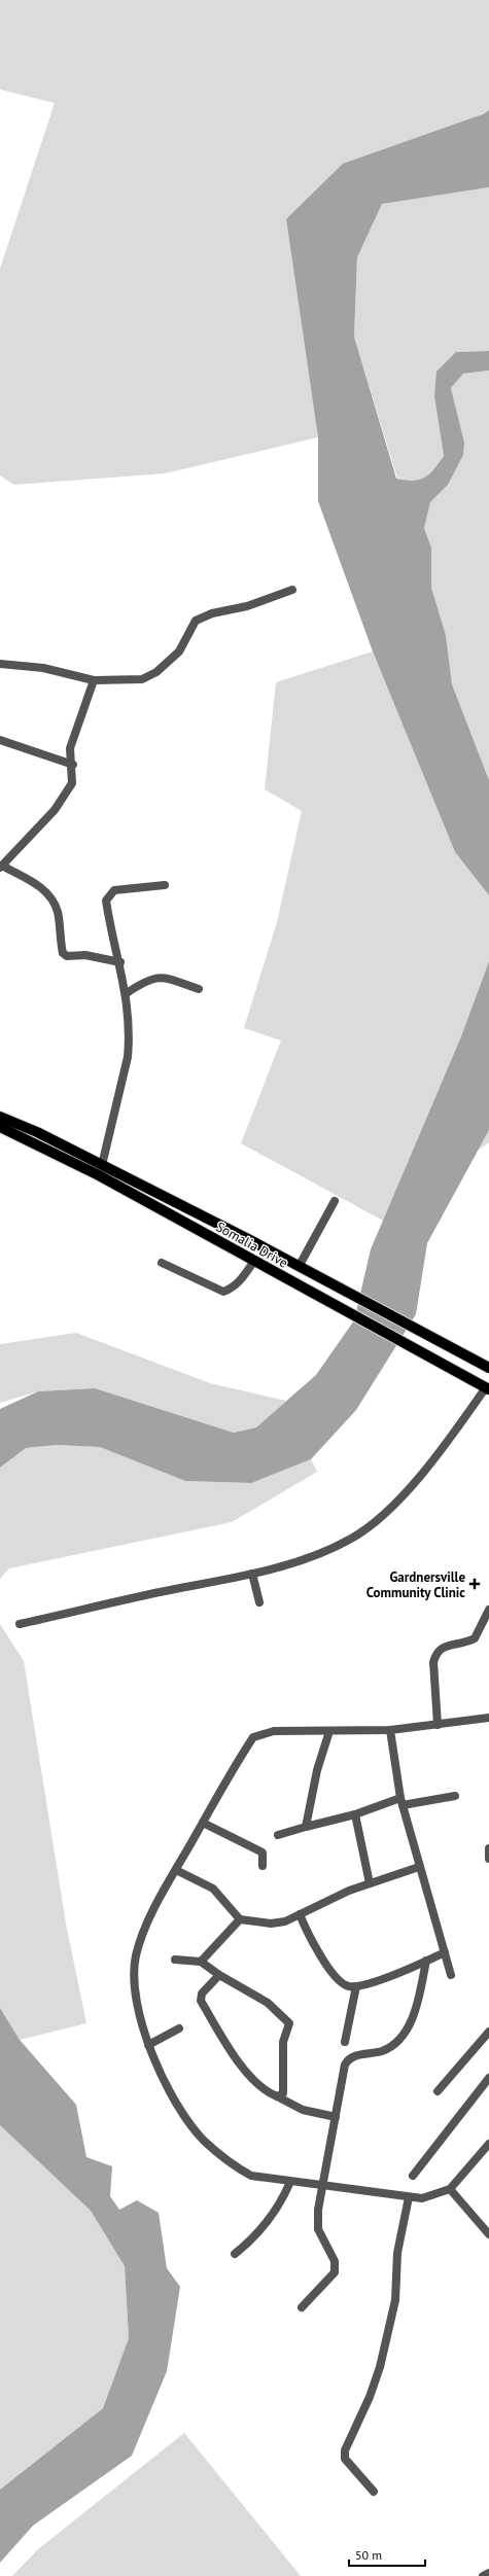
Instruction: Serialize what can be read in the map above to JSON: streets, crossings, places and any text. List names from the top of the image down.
{
  "streets": {
    "main road": ["Somalia Drive"]
  },
  "places": {
    "health": ["Gardnersville Community Clinic"]
  },
  "scale_bar": "50 m"
}
